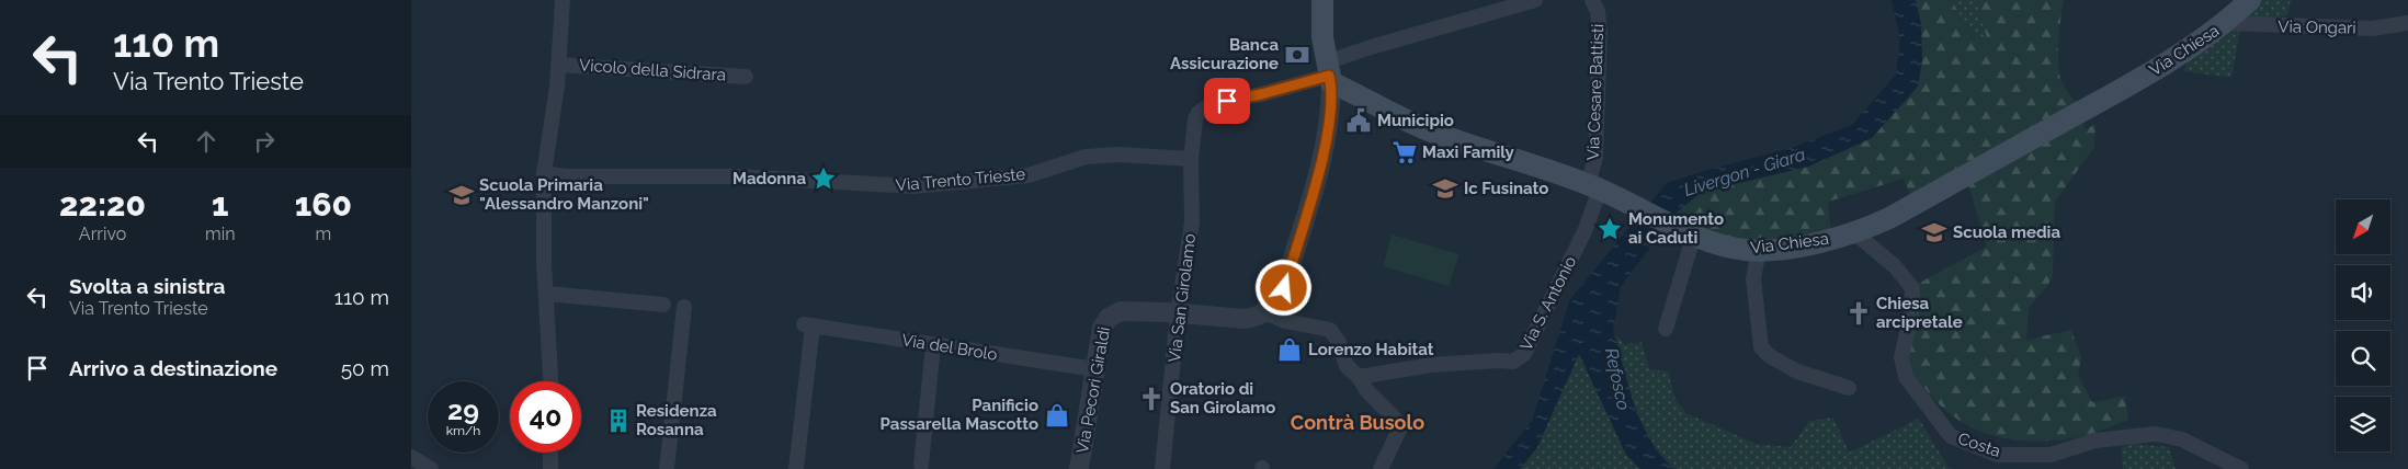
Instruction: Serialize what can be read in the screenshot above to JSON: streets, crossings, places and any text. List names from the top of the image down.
{
  "streets": {
    "main road": ["Via Chiesa"],
    "street": [
      "Via Ongari",
      "Vicolo della Sidrara",
      "Via Cesare Battisti",
      "Via Trento Trieste",
      "Via San Girolamo",
      "Via S. Antonio",
      "Via del Brolo",
      "Via Pecori Giraldi",
      "Costa"
    ]
  },
  "crossings": [
    ["Via Ongari", "Via Chiesa"],
    ["Via Chiesa", "Via Cesare Battisti"],
    ["Via Chiesa", "Via S. Antonio"],
    ["Via Chiesa", "Costa"],
    ["Via Cesare Battisti", "Via S. Antonio"],
    ["Via Trento Trieste", "Via San Girolamo"],
    ["Via San Girolamo", "Via Pecori Giraldi"],
    ["Via del Brolo", "Via Pecori Giraldi"]
  ],
  "districts": ["Contrà Busolo"],
  "water": ["Livergon - Giara", "Refosco"],
  "places": {
    "bank": ["Banca Assicurazione"],
    "public building": ["Municipio"],
    "supermarket": ["Maxi Family"],
    "place": ["Madonna", "Monumento ai Caduti"],
    "school or university": ["Ic Fusinato", "Scuola Primaria \"Alessandro Manzoni\"", "Scuola media"],
    "church": ["Chiesa arcipretale", "Oratorio di San Girolamo"],
    "shop": ["Lorenzo Habitat", "Panificio Passarella Mascotto"],
    "building": ["Residenza Rosanna"]
  },
  "north": "bottom left",
  "page": {
    "turn": ["110 m", "Via Trento Trieste"],
    "eta": [
      "22:20",
      "Arrivo",
      "1",
      "min",
      "160",
      "m"
    ],
    "list": [
      {
        "name": "Svolta a sinistra",
        "note": "Via Trento Trieste",
        "value": "110 m"
      },
      {
        "name": "Arrivo a destinazione",
        "value": "50 m"
      }
    ],
    "speed": "29 km/h",
    "limit": "40"
  }
}
